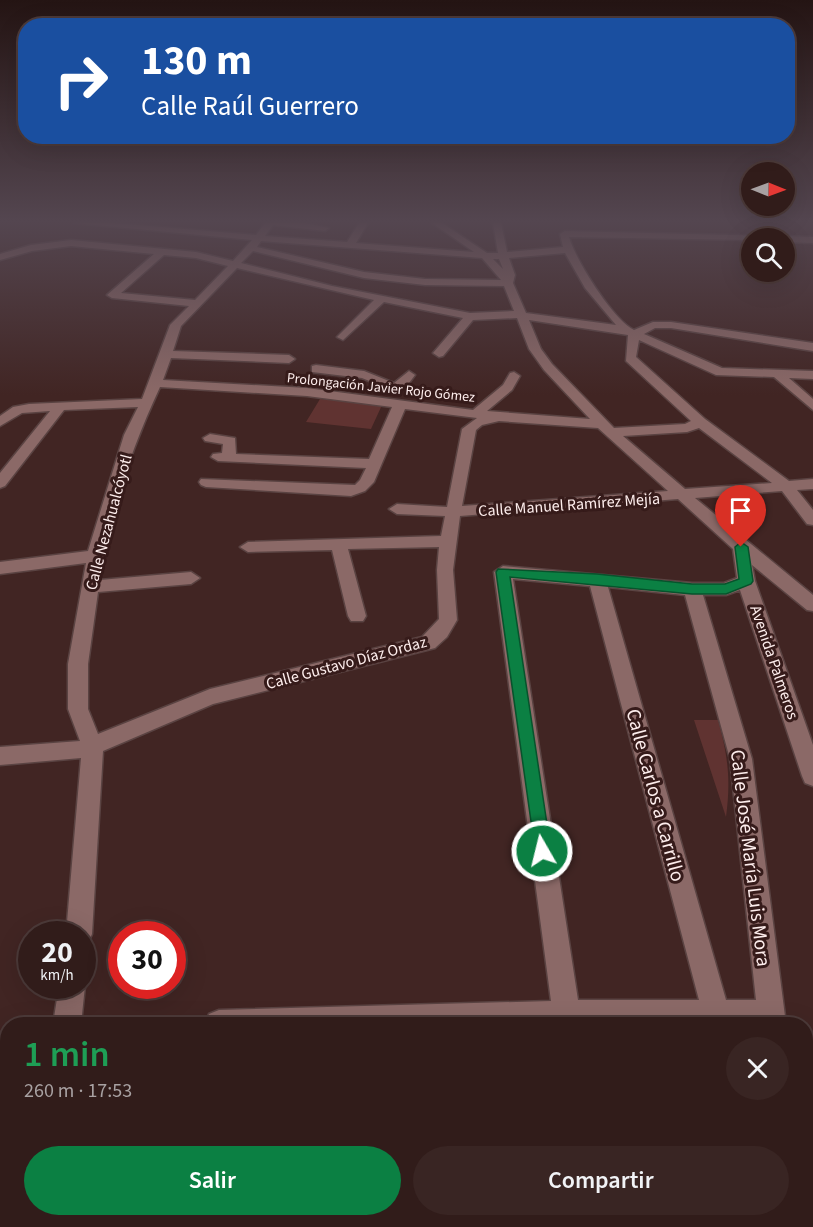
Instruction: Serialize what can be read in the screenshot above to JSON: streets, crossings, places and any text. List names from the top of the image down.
{
  "streets": {
    "street": [
      "Prolongación Javier Rojo Gómez",
      "Calle Manuel Ramírez Mejía",
      "Calle Nezahualcóyotl",
      "Calle Gustavo Díaz Ordaz",
      "Avenida Palmeros",
      "Calle Carlos a Carrillo",
      "Calle José María Luis Mora"
    ]
  },
  "crossings": [
    ["Prolongación Javier Rojo Gómez", "Calle Nezahualcóyotl"],
    ["Prolongación Javier Rojo Gómez", "Calle Gustavo Díaz Ordaz"],
    ["Calle Manuel Ramírez Mejía", "Calle Gustavo Díaz Ordaz"],
    ["Calle Nezahualcóyotl", "Calle Gustavo Díaz Ordaz"]
  ],
  "north": "right",
  "page": {
    "turn": ["130 m", "Calle Raúl Guerrero"],
    "speed": "20 km/h",
    "limit": "30",
    "heading": ["1 min", "260 m · 17:53"],
    "buttons": ["Salir", "Compartir"]
  }
}
